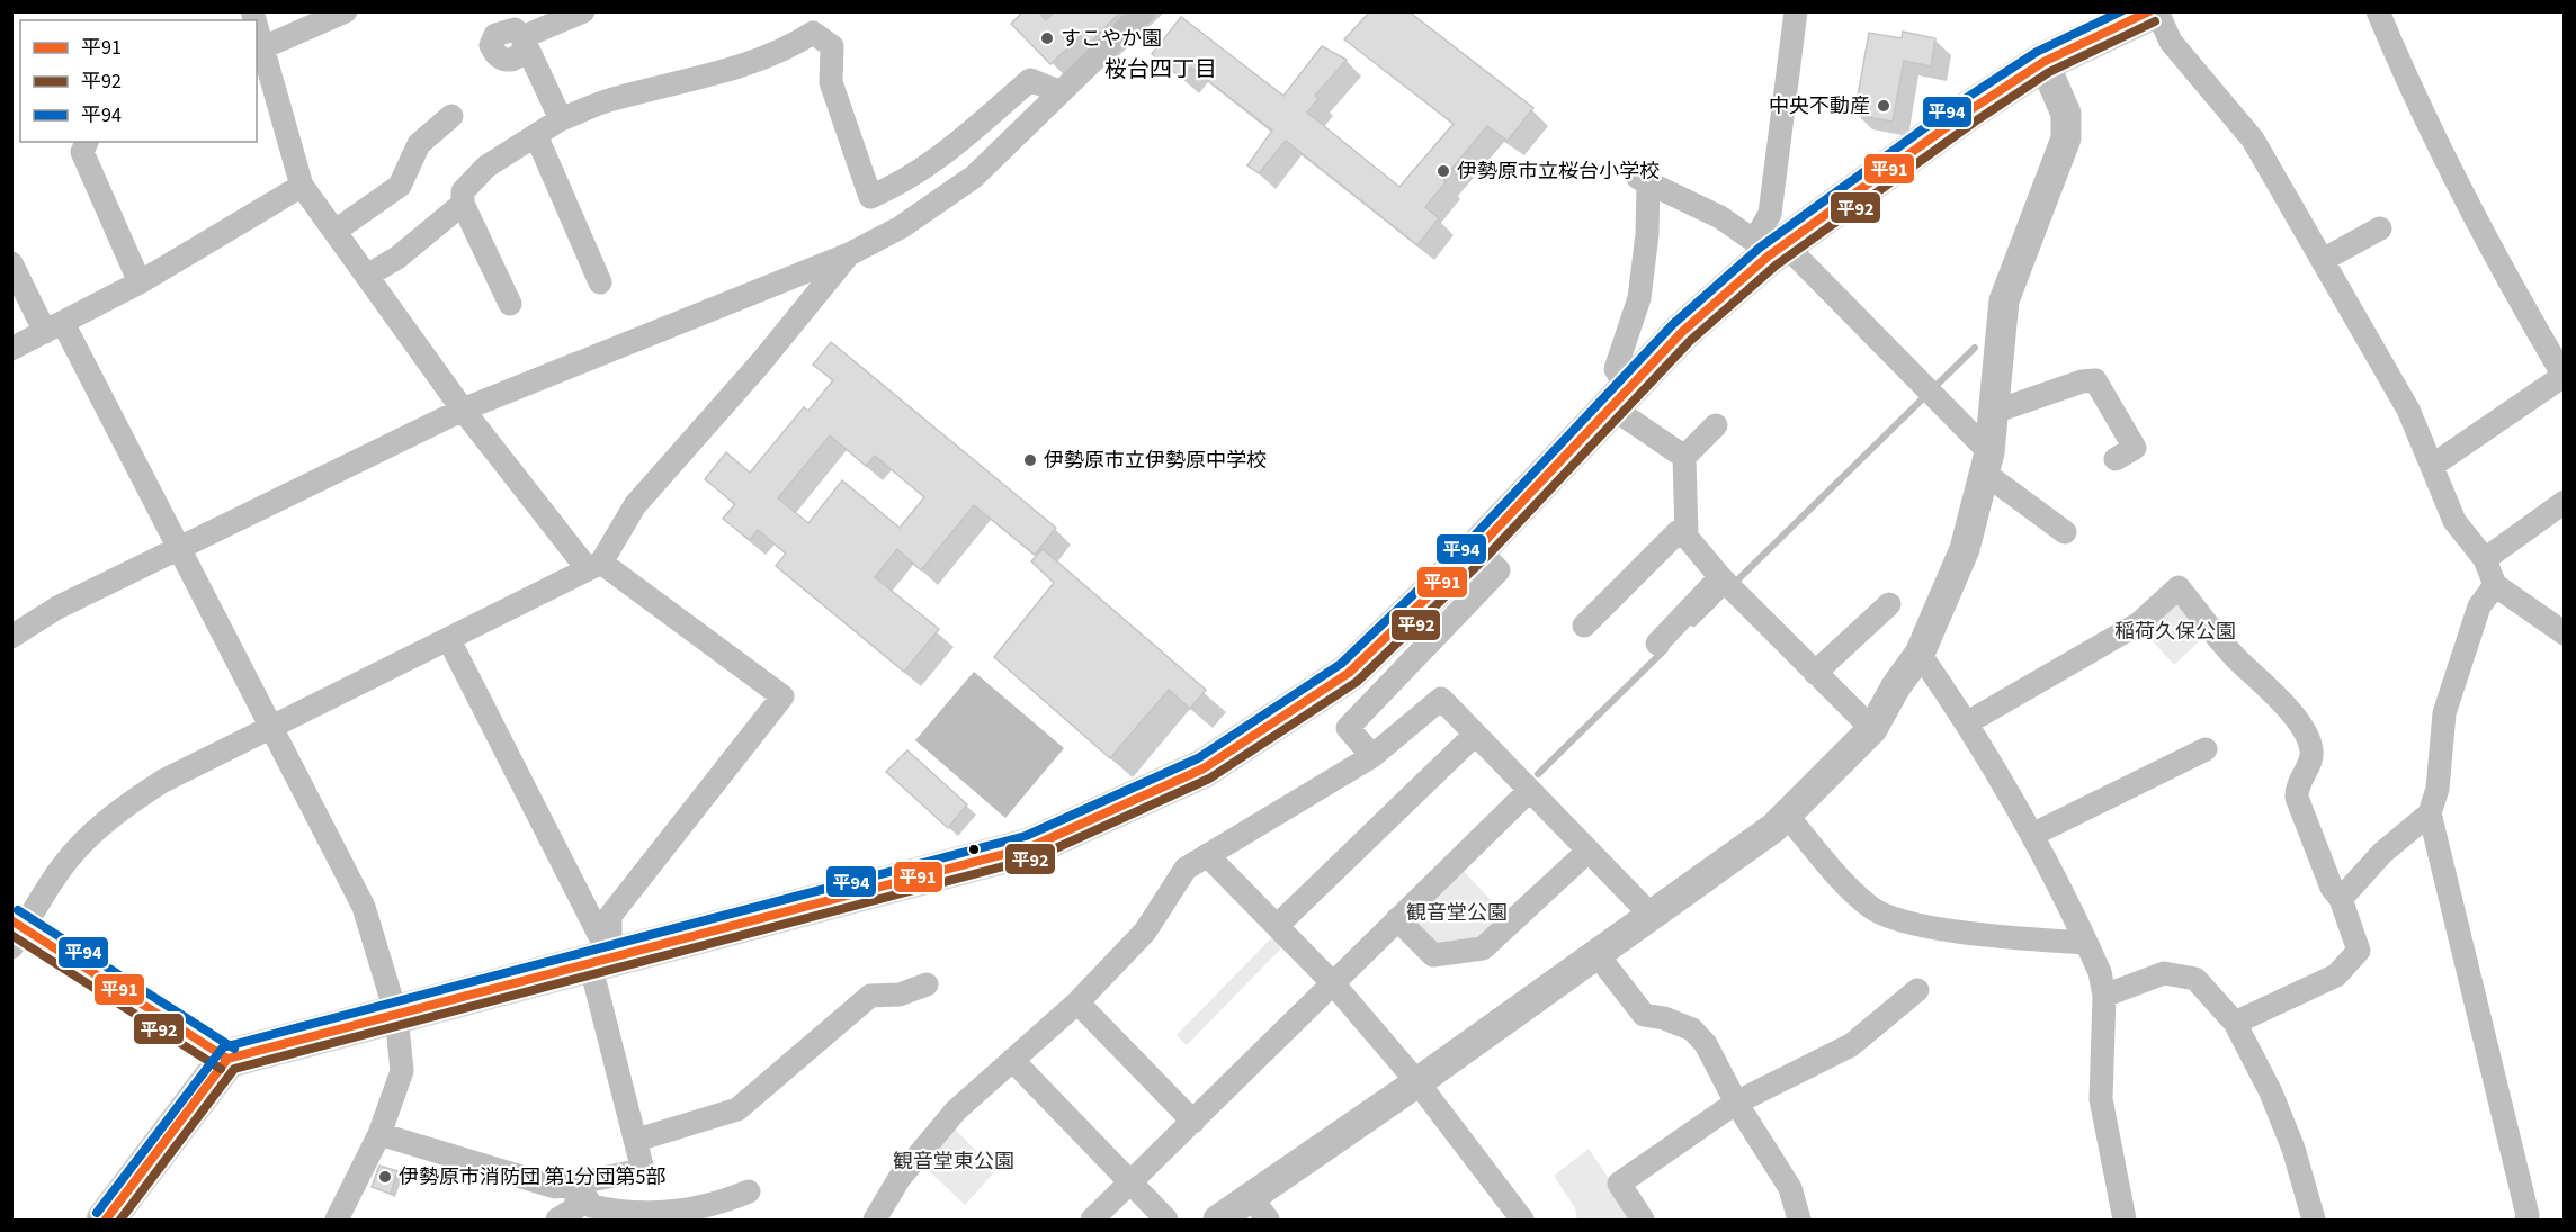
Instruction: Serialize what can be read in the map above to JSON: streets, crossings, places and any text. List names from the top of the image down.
{
  "districts": ["桜台四丁目"],
  "parks": ["稲荷久保公園", "観音堂公園", "観音堂東公園"],
  "places": [
    "すこやか園",
    "中央不動産",
    "伊勢原市立桜台小学校",
    "伊勢原市立伊勢原中学校",
    "伊勢原市消防団 第1分団第5部"
  ],
  "lines": ["transit line 平91", "transit line 平94", "transit line 平92"],
  "legend": ["平91", "平92", "平94"]
}
